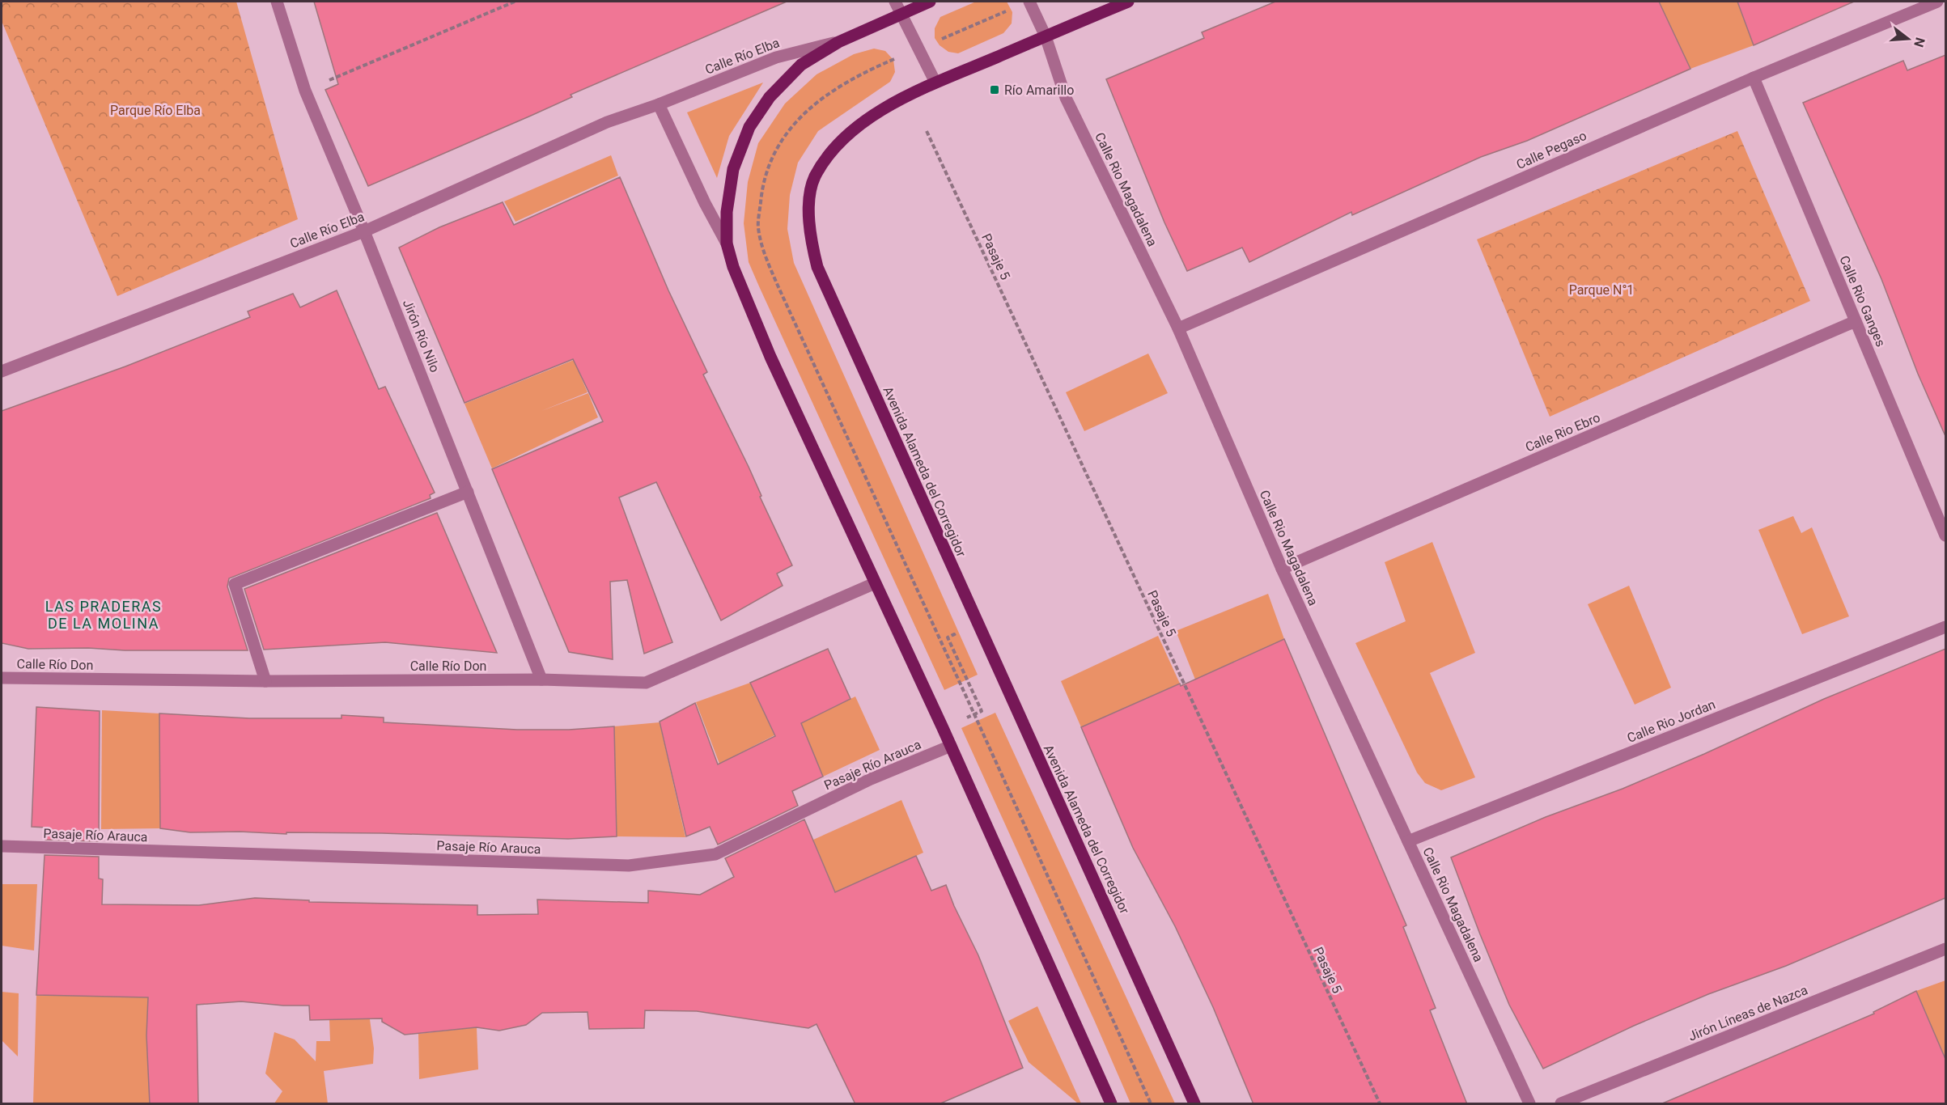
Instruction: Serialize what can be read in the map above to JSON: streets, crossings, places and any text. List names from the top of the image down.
{
  "streets": {
    "main road": ["Avenida Alameda del Corregidor"],
    "street": [
      "Calle Río Elba",
      "Calle Pegaso",
      "Calle Rio Magadalena",
      "Calle Rio Ganges",
      "Jirón Río Nilo",
      "Calle Rio Ebro",
      "Calle Río Don",
      "Calle Rio Jordan",
      "Pasaje Río Arauca",
      "Jirón Líneas de Nazca"
    ],
    "path": ["Pasaje 5"]
  },
  "crossings": [
    ["Calle Río Elba", "Jirón Río Nilo"],
    ["Calle Pegaso", "Calle Rio Magadalena"],
    ["Calle Pegaso", "Calle Rio Ganges"],
    ["Calle Rio Magadalena", "Calle Rio Ebro"],
    ["Calle Rio Magadalena", "Avenida Alameda del Corregidor"],
    ["Calle Rio Magadalena", "Calle Rio Jordan"],
    ["Calle Rio Ganges", "Calle Rio Ebro"],
    ["Jirón Río Nilo", "Calle Río Don"]
  ],
  "districts": ["LAS PRADERAS DE LA MOLINA"],
  "parks": ["Parque Río Elba", "Parque N°1"],
  "places": {
    "transit": ["Río Amarillo"]
  },
  "north": "right"
}
